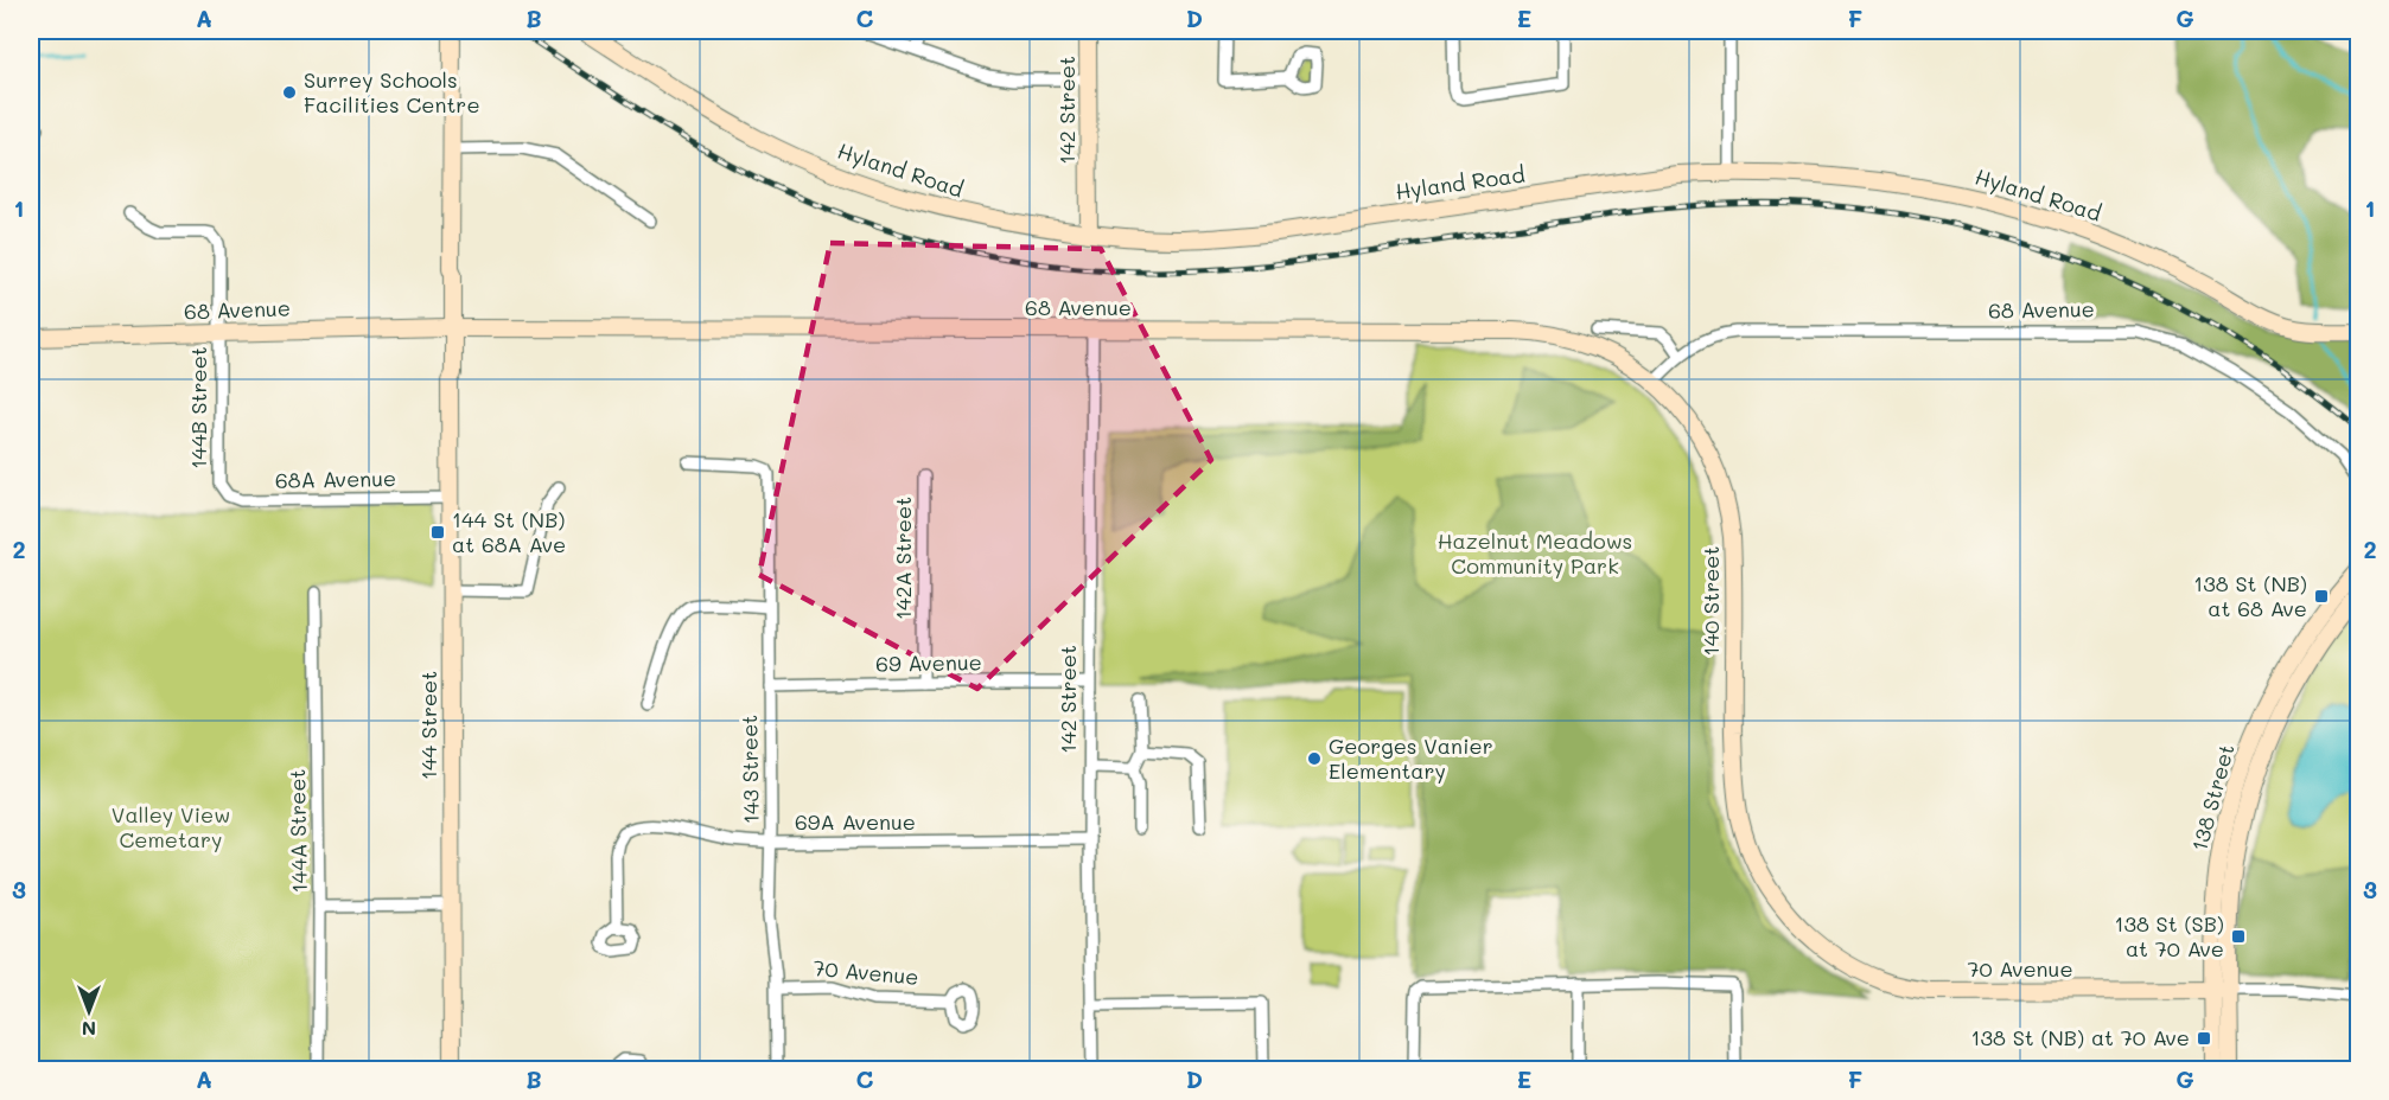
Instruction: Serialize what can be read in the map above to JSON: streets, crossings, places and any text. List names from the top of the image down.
{
  "streets": {
    "street": [
      "142 Street",
      "Hyland Road",
      "68 Avenue",
      "144B Street",
      "68A Avenue",
      "142A Street",
      "140 Street",
      "69 Avenue",
      "144 Street",
      "143 Street",
      "138 Street",
      "69A Avenue",
      "144A Street",
      "70 Avenue"
    ]
  },
  "crossings": [
    ["142 Street", "Hyland Road"],
    ["142 Street", "68 Avenue"],
    ["142 Street", "69 Avenue"],
    ["142 Street", "69A Avenue"],
    ["68 Avenue", "144B Street"],
    ["68 Avenue", "140 Street"],
    ["68 Avenue", "144 Street"],
    ["144B Street", "68A Avenue"],
    ["68A Avenue", "144 Street"],
    ["142A Street", "69 Avenue"],
    ["140 Street", "70 Avenue"],
    ["69 Avenue", "143 Street"],
    ["143 Street", "69A Avenue"],
    ["143 Street", "70 Avenue"],
    ["138 Street", "70 Avenue"]
  ],
  "parks": ["Hazelnut Meadows Community Park", "Valley View Cemetary"],
  "places": {
    "other": ["Surrey Schools Facilities Centre", "Georges Vanier Elementary"],
    "transit": [
      "144 St (NB) at 68A Ave",
      "138 St (NB) at 68 Ave",
      "138 St (SB) at 70 Ave",
      "138 St (NB) at 70 Ave"
    ]
  },
  "north": "bottom",
  "grid": {
    "columns": [
      "A",
      "B",
      "C",
      "D",
      "E",
      "F",
      "G"
    ],
    "rows": ["1", "2", "3"]
  }
}
